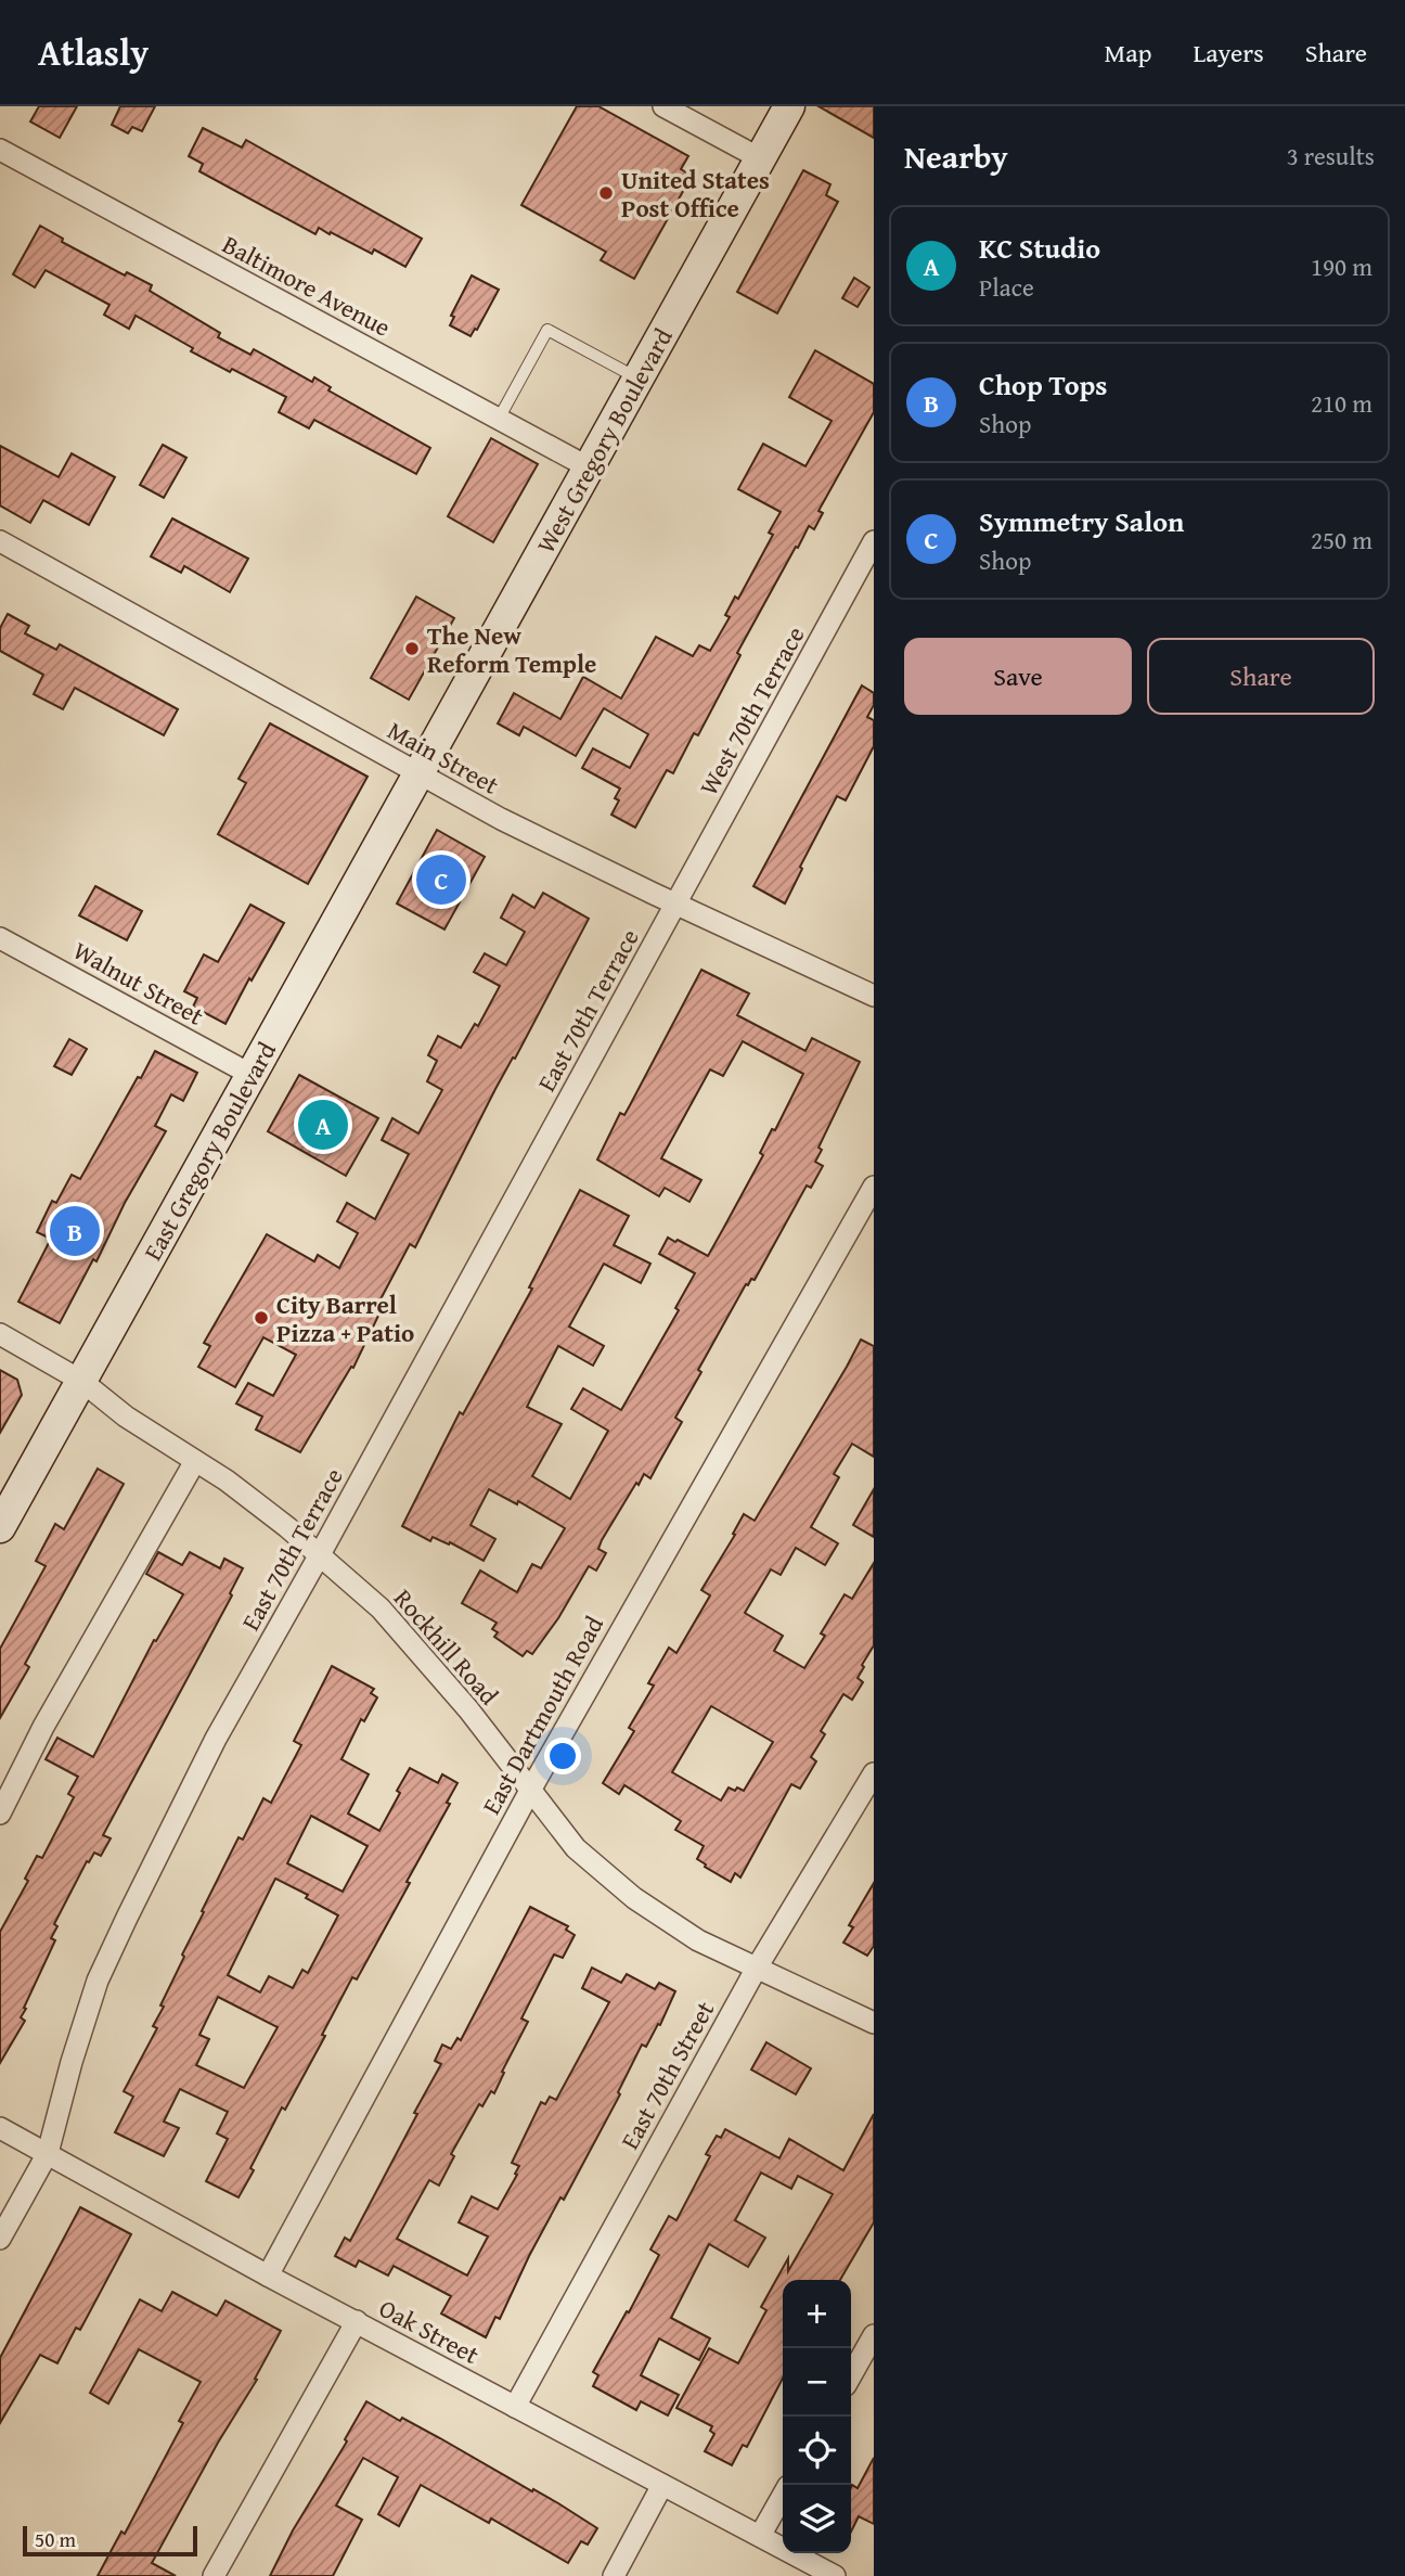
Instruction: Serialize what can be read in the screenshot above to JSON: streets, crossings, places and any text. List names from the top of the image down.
{
  "streets": {
    "main road": ["West Gregory Boulevard", "East Gregory Boulevard"],
    "street": [
      "Baltimore Avenue",
      "West 70th Terrace",
      "Main Street",
      "Walnut Street",
      "East 70th Terrace",
      "Rockhill Road",
      "East Dartmouth Road",
      "East 70th Street",
      "Oak Street"
    ]
  },
  "crossings": [
    ["Baltimore Avenue", "West Gregory Boulevard"],
    ["West Gregory Boulevard", "Main Street"],
    ["West Gregory Boulevard", "East Gregory Boulevard"],
    ["West 70th Terrace", "Main Street"],
    ["West 70th Terrace", "East 70th Terrace"],
    ["Main Street", "East 70th Terrace"],
    ["Main Street", "East Gregory Boulevard"],
    ["Walnut Street", "East Gregory Boulevard"],
    ["East 70th Terrace", "Rockhill Road"],
    ["East 70th Terrace", "Oak Street"],
    ["East Gregory Boulevard", "Rockhill Road"],
    ["Rockhill Road", "East Dartmouth Road"],
    ["Rockhill Road", "East 70th Street"],
    ["East Dartmouth Road", "Oak Street"],
    ["East 70th Street", "Oak Street"]
  ],
  "places": ["United States Post Office", "The New Reform Temple", "City Barrel Pizza + Patio"],
  "scale_bar": "50 m",
  "page": {
    "header": "Atlasly",
    "nav": ["Map", "Layers", "Share"],
    "heading": ["Nearby", "3 results"],
    "list": [
      {
        "mark": "A",
        "name": "KC Studio",
        "note": "Place",
        "value": "190 m"
      },
      {
        "mark": "B",
        "name": "Chop Tops",
        "note": "Shop",
        "value": "210 m"
      },
      {
        "mark": "C",
        "name": "Symmetry Salon",
        "note": "Shop",
        "value": "250 m"
      }
    ],
    "buttons": ["Save", "Share"],
    "pins": ["C", "A", "B"],
    "map_buttons": ["+", "−"],
    "scale": "50 m"
  }
}
